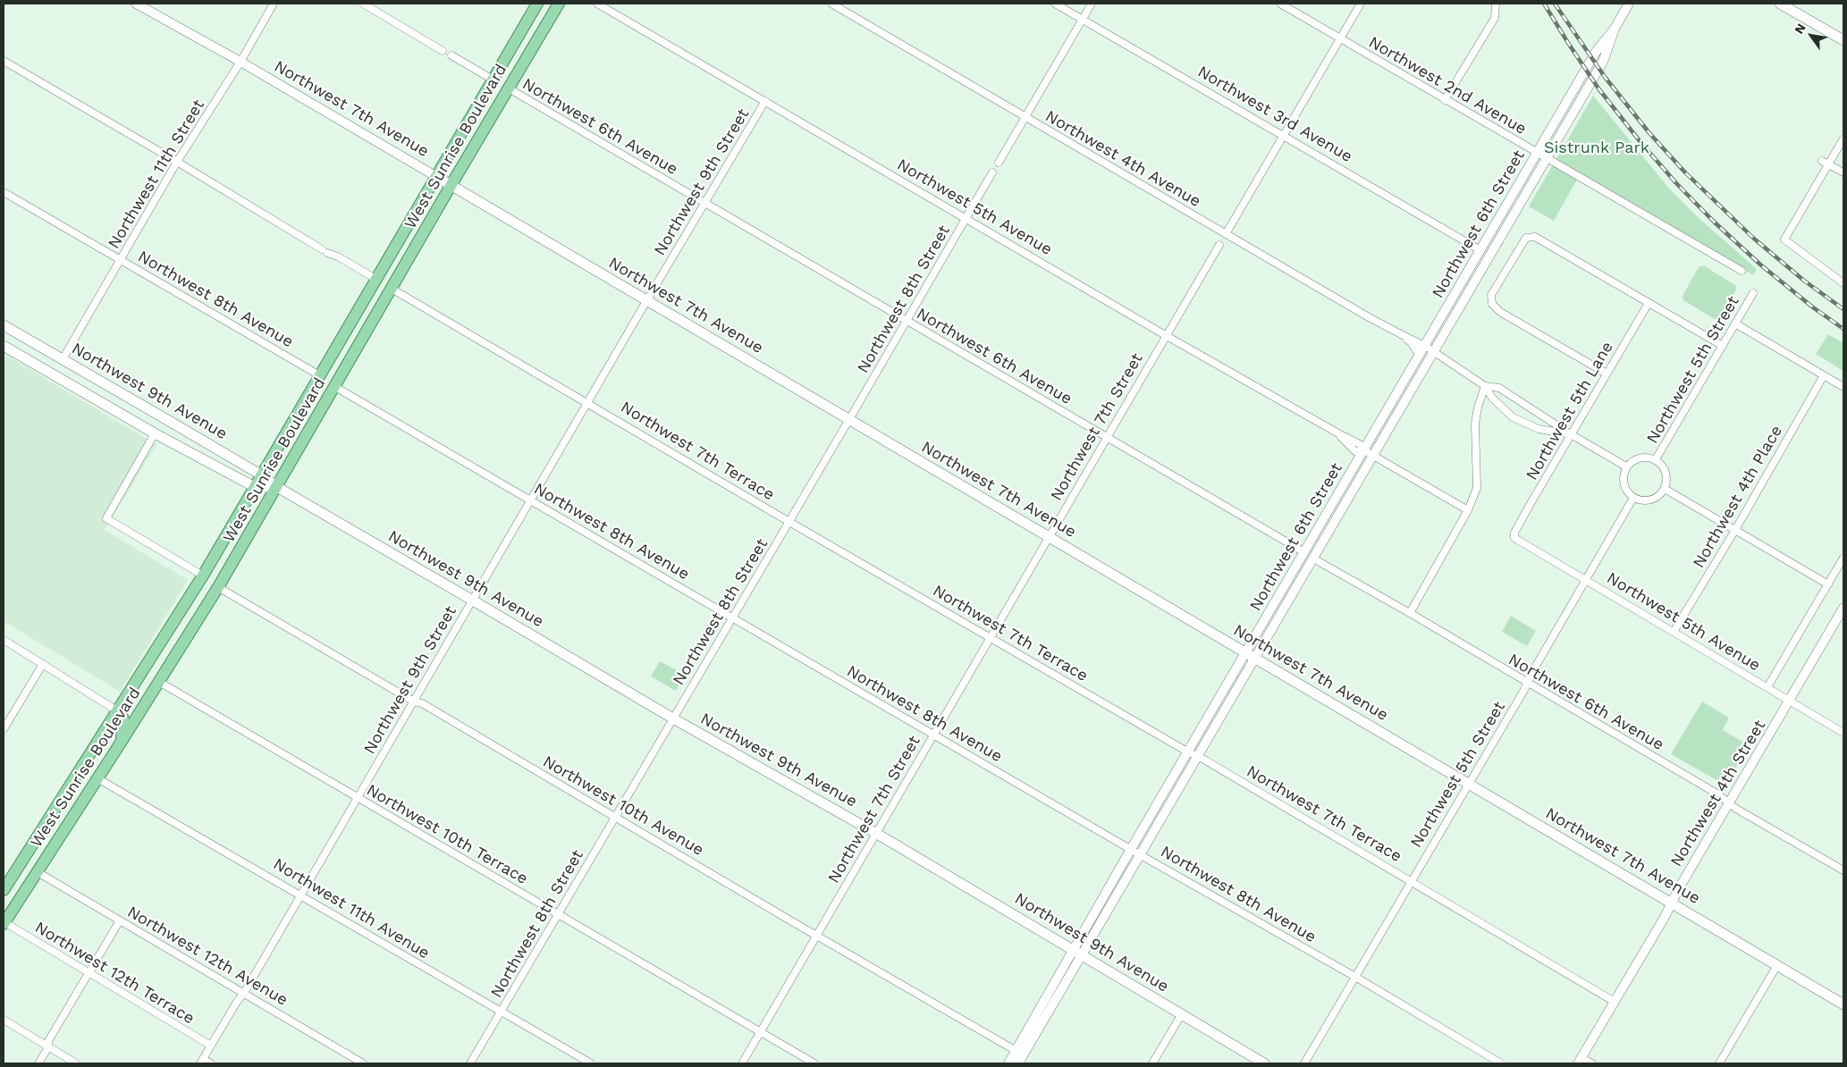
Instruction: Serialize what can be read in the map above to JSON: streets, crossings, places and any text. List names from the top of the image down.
{
  "streets": {
    "main road": ["Northwest 7th Avenue", "West Sunrise Boulevard", "Northwest 9th Avenue"],
    "street": [
      "Northwest 2nd Avenue",
      "Northwest 3rd Avenue",
      "Northwest 6th Avenue",
      "Northwest 4th Avenue",
      "Northwest 11th Street",
      "Northwest 9th Street",
      "Northwest 5th Avenue",
      "Northwest 6th Street",
      "Northwest 8th Avenue",
      "Northwest 8th Street",
      "Northwest 5th Street",
      "Northwest 5th Lane",
      "Northwest 7th Street",
      "Northwest 7th Terrace",
      "Northwest 4th Place",
      "Northwest 4th Street",
      "Northwest 10th Avenue",
      "Northwest 10th Terrace",
      "Northwest 11th Avenue",
      "Northwest 12th Avenue",
      "Northwest 12th Terrace"
    ]
  },
  "crossings": [
    ["Northwest 2nd Avenue", "Northwest 6th Street"],
    ["Northwest 7th Avenue", "West Sunrise Boulevard"],
    ["Northwest 7th Avenue", "Northwest 11th Street"],
    ["Northwest 7th Avenue", "Northwest 9th Street"],
    ["Northwest 7th Avenue", "Northwest 6th Street"],
    ["Northwest 7th Avenue", "Northwest 8th Street"],
    ["Northwest 7th Avenue", "Northwest 5th Street"],
    ["Northwest 7th Avenue", "Northwest 7th Street"],
    ["Northwest 7th Avenue", "Northwest 4th Street"],
    ["Northwest 3rd Avenue", "Northwest 6th Street"],
    ["Northwest 6th Avenue", "West Sunrise Boulevard"],
    ["Northwest 6th Avenue", "Northwest 9th Street"],
    ["Northwest 6th Avenue", "Northwest 6th Street"],
    ["Northwest 6th Avenue", "Northwest 8th Street"],
    ["Northwest 6th Avenue", "Northwest 5th Street"],
    ["Northwest 6th Avenue", "Northwest 7th Street"],
    ["Northwest 6th Avenue", "Northwest 4th Street"],
    ["West Sunrise Boulevard", "Northwest 8th Avenue"],
    ["West Sunrise Boulevard", "Northwest 9th Avenue"],
    ["West Sunrise Boulevard", "Northwest 7th Terrace"],
    ["West Sunrise Boulevard", "Northwest 10th Avenue"],
    ["West Sunrise Boulevard", "Northwest 10th Terrace"],
    ["West Sunrise Boulevard", "Northwest 11th Avenue"],
    ["West Sunrise Boulevard", "Northwest 12th Avenue"],
    ["West Sunrise Boulevard", "Northwest 12th Terrace"],
    ["Northwest 4th Avenue", "Northwest 6th Street"],
    ["Northwest 4th Avenue", "Northwest 5th Street"],
    ["Northwest 4th Avenue", "Northwest 5th Lane"],
    ["Northwest 11th Street", "Northwest 8th Avenue"],
    ["Northwest 11th Street", "Northwest 9th Avenue"],
    ["Northwest 9th Street", "Northwest 5th Avenue"],
    ["Northwest 9th Street", "Northwest 8th Avenue"],
    ["Northwest 9th Street", "Northwest 9th Avenue"],
    ["Northwest 9th Street", "Northwest 7th Terrace"],
    ["Northwest 9th Street", "Northwest 10th Avenue"],
    ["Northwest 9th Street", "Northwest 10th Terrace"],
    ["Northwest 9th Street", "Northwest 11th Avenue"],
    ["Northwest 9th Street", "Northwest 12th Avenue"],
    ["Northwest 9th Street", "Northwest 12th Terrace"],
    ["Northwest 5th Avenue", "Northwest 6th Street"],
    ["Northwest 5th Avenue", "Northwest 8th Street"],
    ["Northwest 5th Avenue", "Northwest 5th Street"],
    ["Northwest 5th Avenue", "Northwest 5th Lane"],
    ["Northwest 5th Avenue", "Northwest 7th Street"],
    ["Northwest 5th Avenue", "Northwest 4th Place"],
    ["Northwest 5th Avenue", "Northwest 4th Street"],
    ["Northwest 6th Street", "Northwest 8th Avenue"],
    ["Northwest 6th Street", "Northwest 9th Avenue"],
    ["Northwest 6th Street", "Northwest 7th Terrace"],
    ["Northwest 6th Street", "Northwest 10th Avenue"],
    ["Northwest 8th Avenue", "Northwest 8th Street"],
    ["Northwest 8th Avenue", "Northwest 5th Street"],
    ["Northwest 8th Avenue", "Northwest 7th Street"],
    ["Northwest 8th Street", "Northwest 9th Avenue"],
    ["Northwest 8th Street", "Northwest 7th Terrace"],
    ["Northwest 8th Street", "Northwest 10th Avenue"],
    ["Northwest 8th Street", "Northwest 10th Terrace"],
    ["Northwest 8th Street", "Northwest 11th Avenue"],
    ["Northwest 5th Street", "Northwest 7th Terrace"],
    ["Northwest 9th Avenue", "Northwest 7th Street"],
    ["Northwest 7th Street", "Northwest 7th Terrace"],
    ["Northwest 7th Street", "Northwest 10th Avenue"],
    ["Northwest 7th Street", "Northwest 10th Terrace"],
    ["Northwest 7th Terrace", "Northwest 4th Street"]
  ],
  "parks": ["Sistrunk Park"],
  "north": "top left"
}
